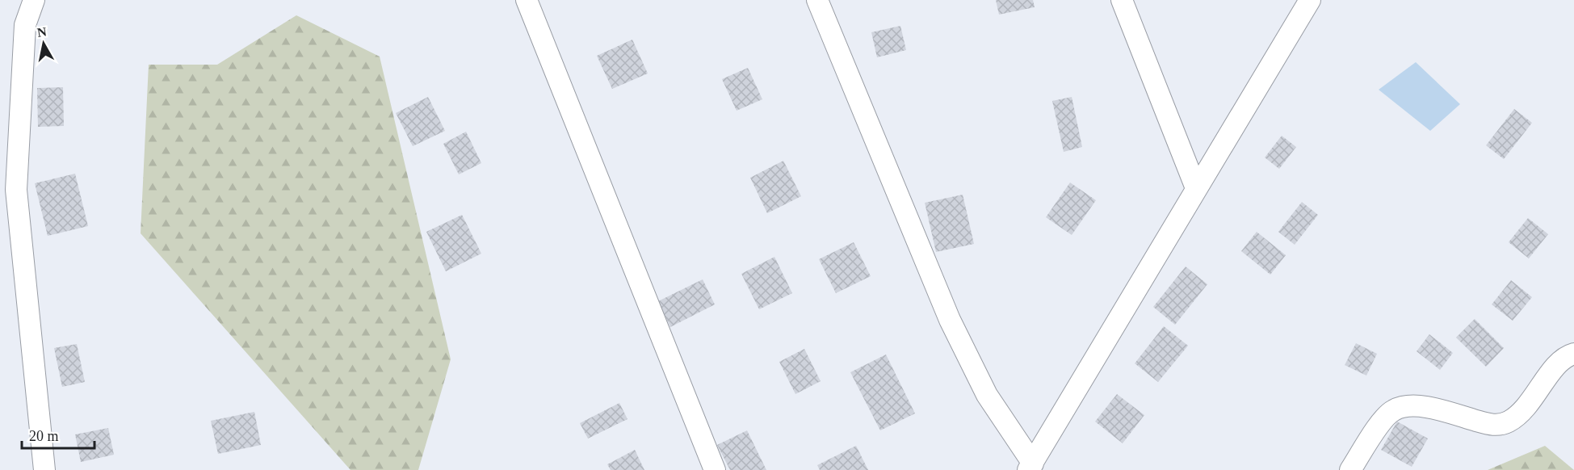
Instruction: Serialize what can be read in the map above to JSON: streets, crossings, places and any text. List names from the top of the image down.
{
  "scale_bar": "20 m",
  "north": "top"
}
